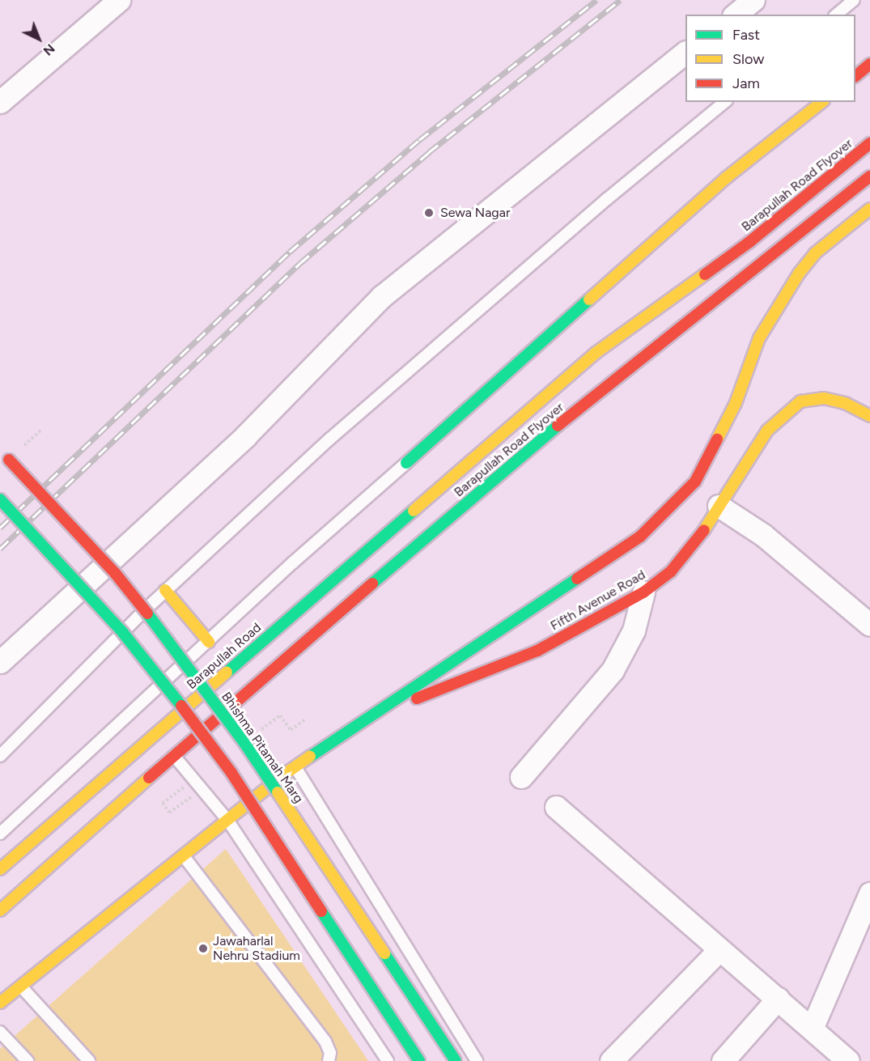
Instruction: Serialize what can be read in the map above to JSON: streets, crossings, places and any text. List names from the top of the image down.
{
  "streets": {
    "main road": [
      "Barapullah Road Flyover",
      "Fifth Avenue Road",
      "Barapullah Road",
      "Bhishma Pitamah Marg"
    ]
  },
  "crossings": [
    ["Barapullah Road Flyover", "Barapullah Road"]
  ],
  "places": ["Sewa Nagar", "Jawaharlal Nehru Stadium"],
  "legend": ["Fast", "Slow", "Jam"],
  "north": "bottom right"
}
